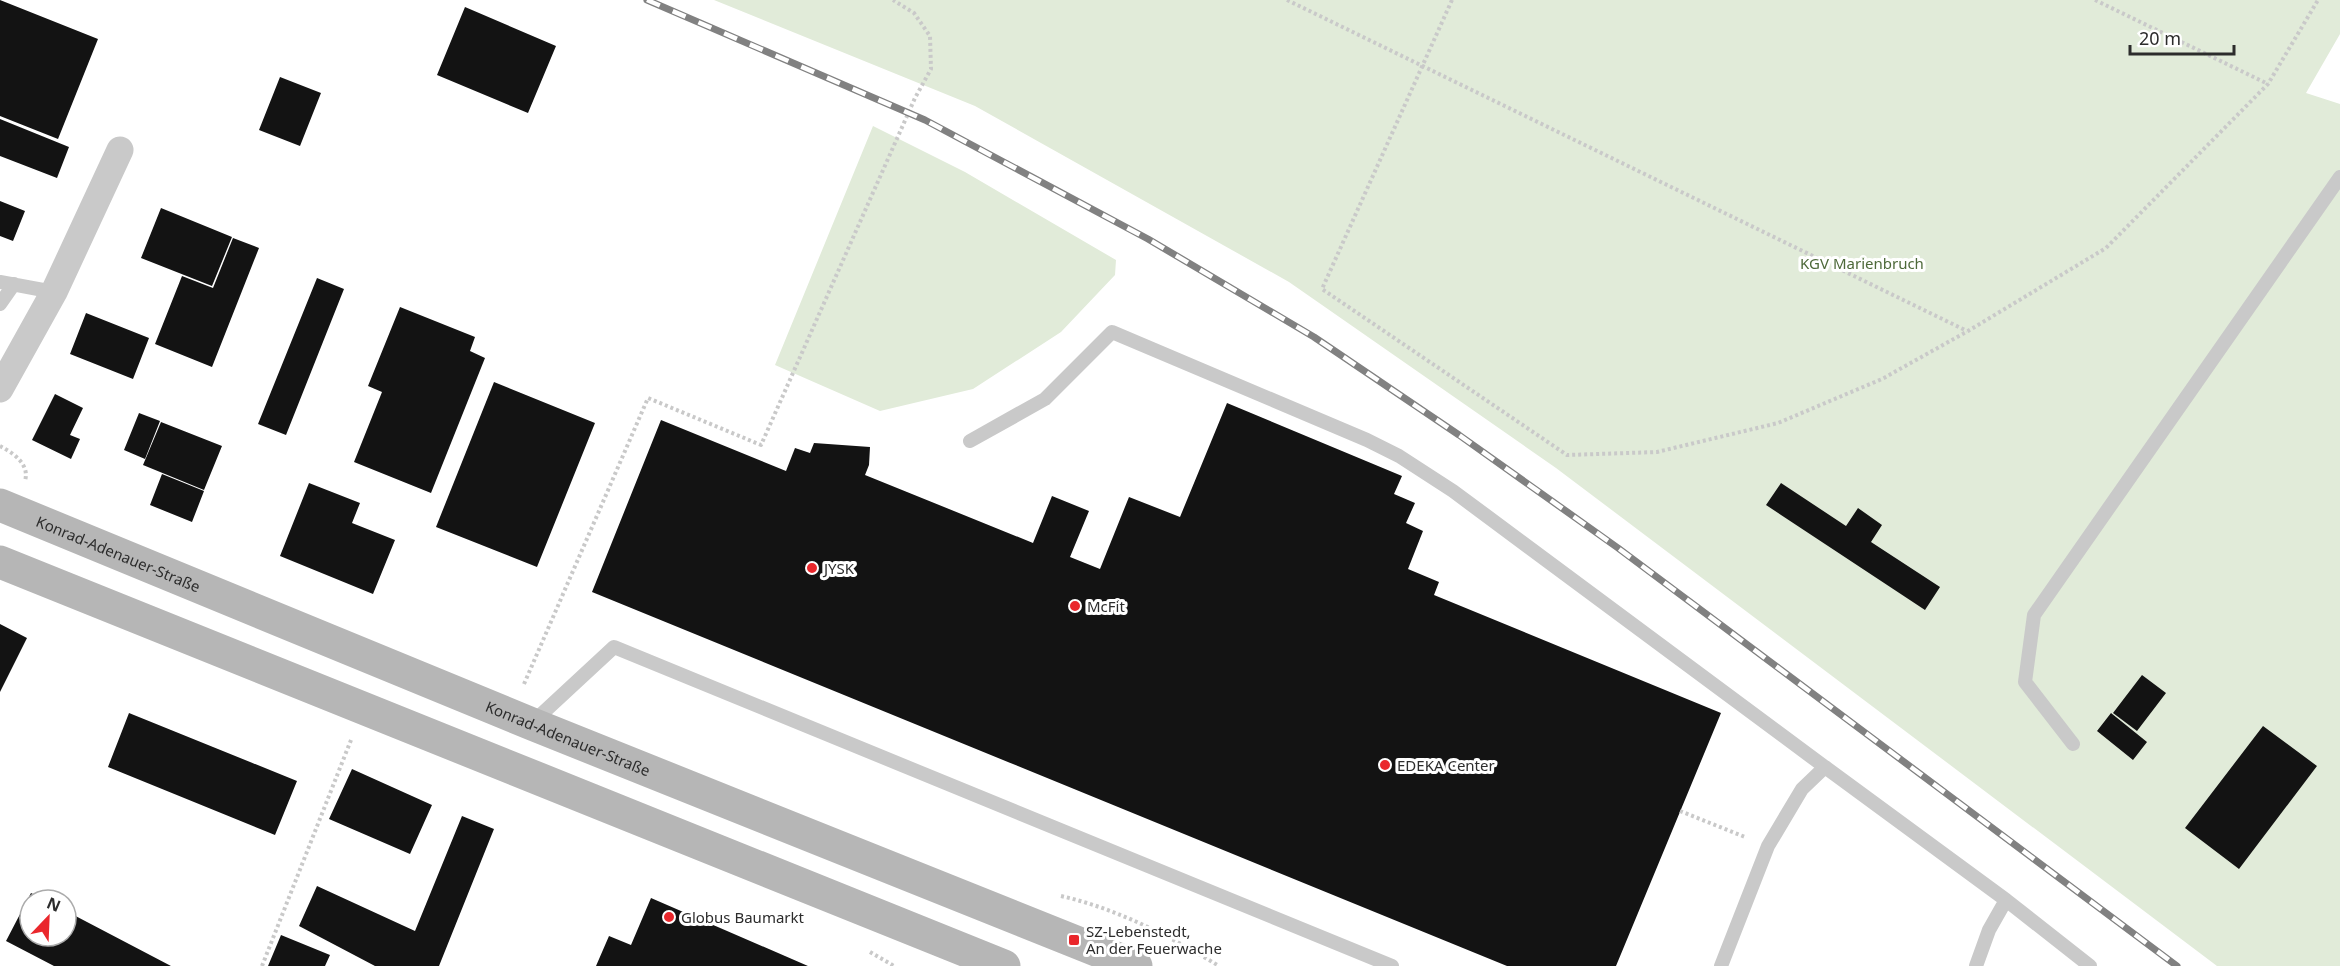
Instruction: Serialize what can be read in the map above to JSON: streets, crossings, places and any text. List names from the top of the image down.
{
  "streets": {
    "street": ["Konrad-Adenauer-Straße"]
  },
  "parks": ["KGV Marienbruch"],
  "places": {
    "other": [
      "JYSK",
      "McFit",
      "EDEKA Center",
      "Globus Baumarkt"
    ],
    "transit": ["SZ-Lebenstedt, An der Feuerwache"]
  },
  "scale_bar": "20 m",
  "north": "top right"
}
